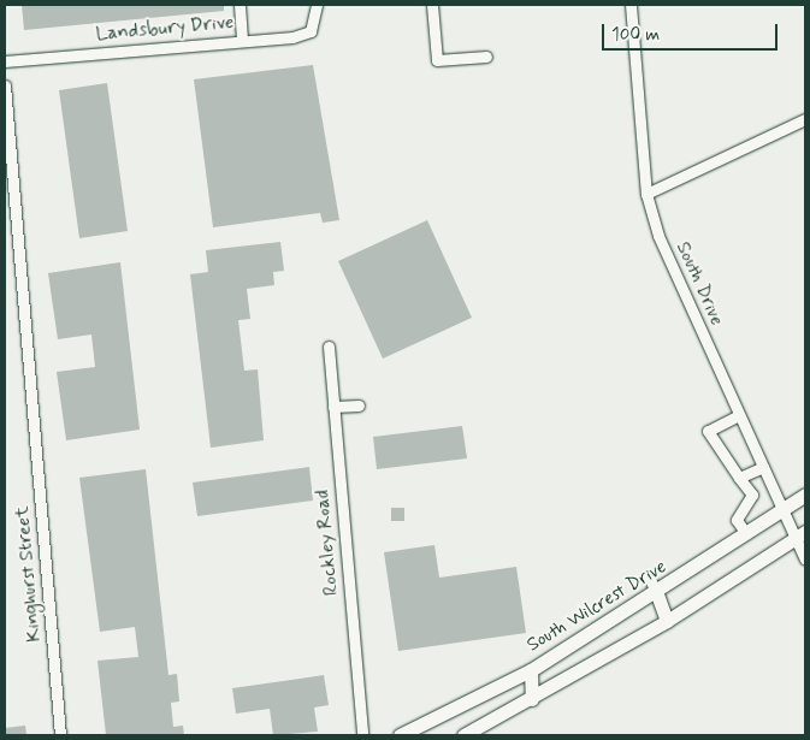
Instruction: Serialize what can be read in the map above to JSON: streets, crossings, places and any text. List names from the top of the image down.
{
  "streets": {
    "main road": ["South Wilcrest Drive"],
    "street": [
      "Landsbury Drive",
      "South Drive",
      "Rockley Road",
      "Kinghurst Street"
    ]
  },
  "crossings": [
    ["South Drive", "South Wilcrest Drive"]
  ],
  "scale_bar": "100 m"
}
